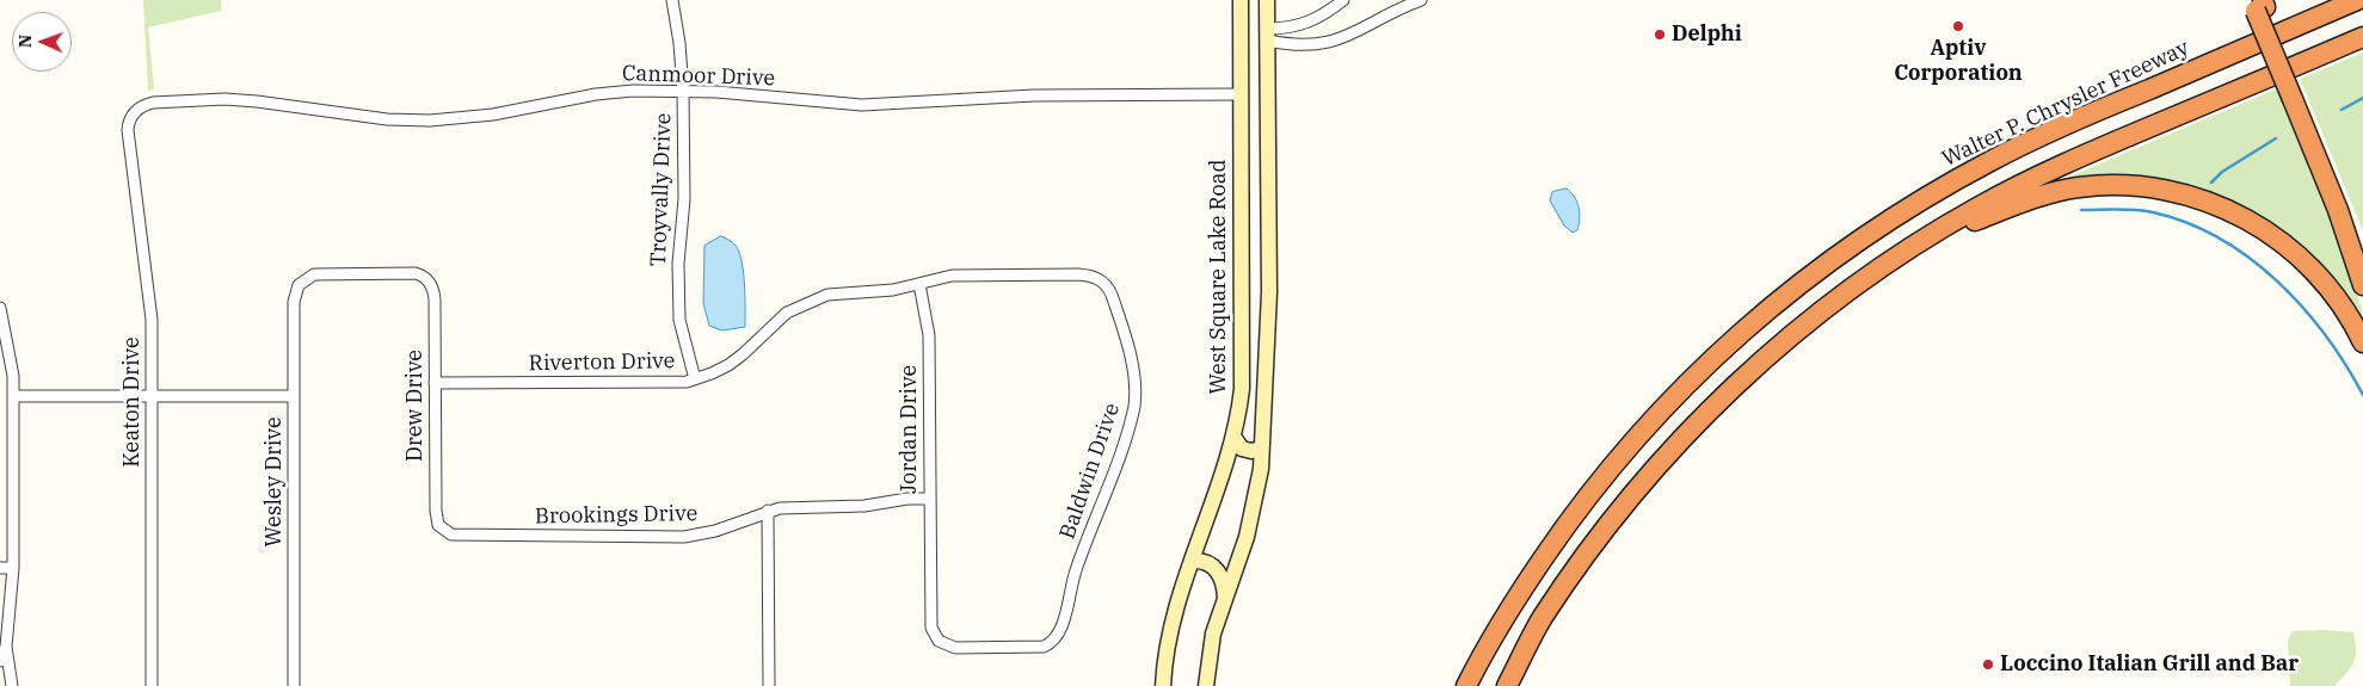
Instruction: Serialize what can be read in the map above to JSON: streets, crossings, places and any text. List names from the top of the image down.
{
  "streets": {
    "highway": ["Walter P. Chrysler Freeway"],
    "main road": ["West Square Lake Road"],
    "street": [
      "Canmoor Drive",
      "Troyvally Drive",
      "Riverton Drive",
      "Keaton Drive",
      "Drew Drive",
      "Jordan Drive",
      "Baldwin Drive",
      "Wesley Drive",
      "Brookings Drive"
    ]
  },
  "crossings": [
    ["Canmoor Drive", "Troyvally Drive"],
    ["Canmoor Drive", "West Square Lake Road"],
    ["Canmoor Drive", "Keaton Drive"],
    ["Troyvally Drive", "Riverton Drive"],
    ["Riverton Drive", "Drew Drive"],
    ["Riverton Drive", "Jordan Drive"],
    ["Riverton Drive", "Baldwin Drive"],
    ["Drew Drive", "Wesley Drive"],
    ["Drew Drive", "Brookings Drive"],
    ["Jordan Drive", "Baldwin Drive"],
    ["Jordan Drive", "Brookings Drive"]
  ],
  "places": ["Aptiv Corporation", "Delphi", "Loccino Italian Grill and Bar"],
  "north": "left"
}
